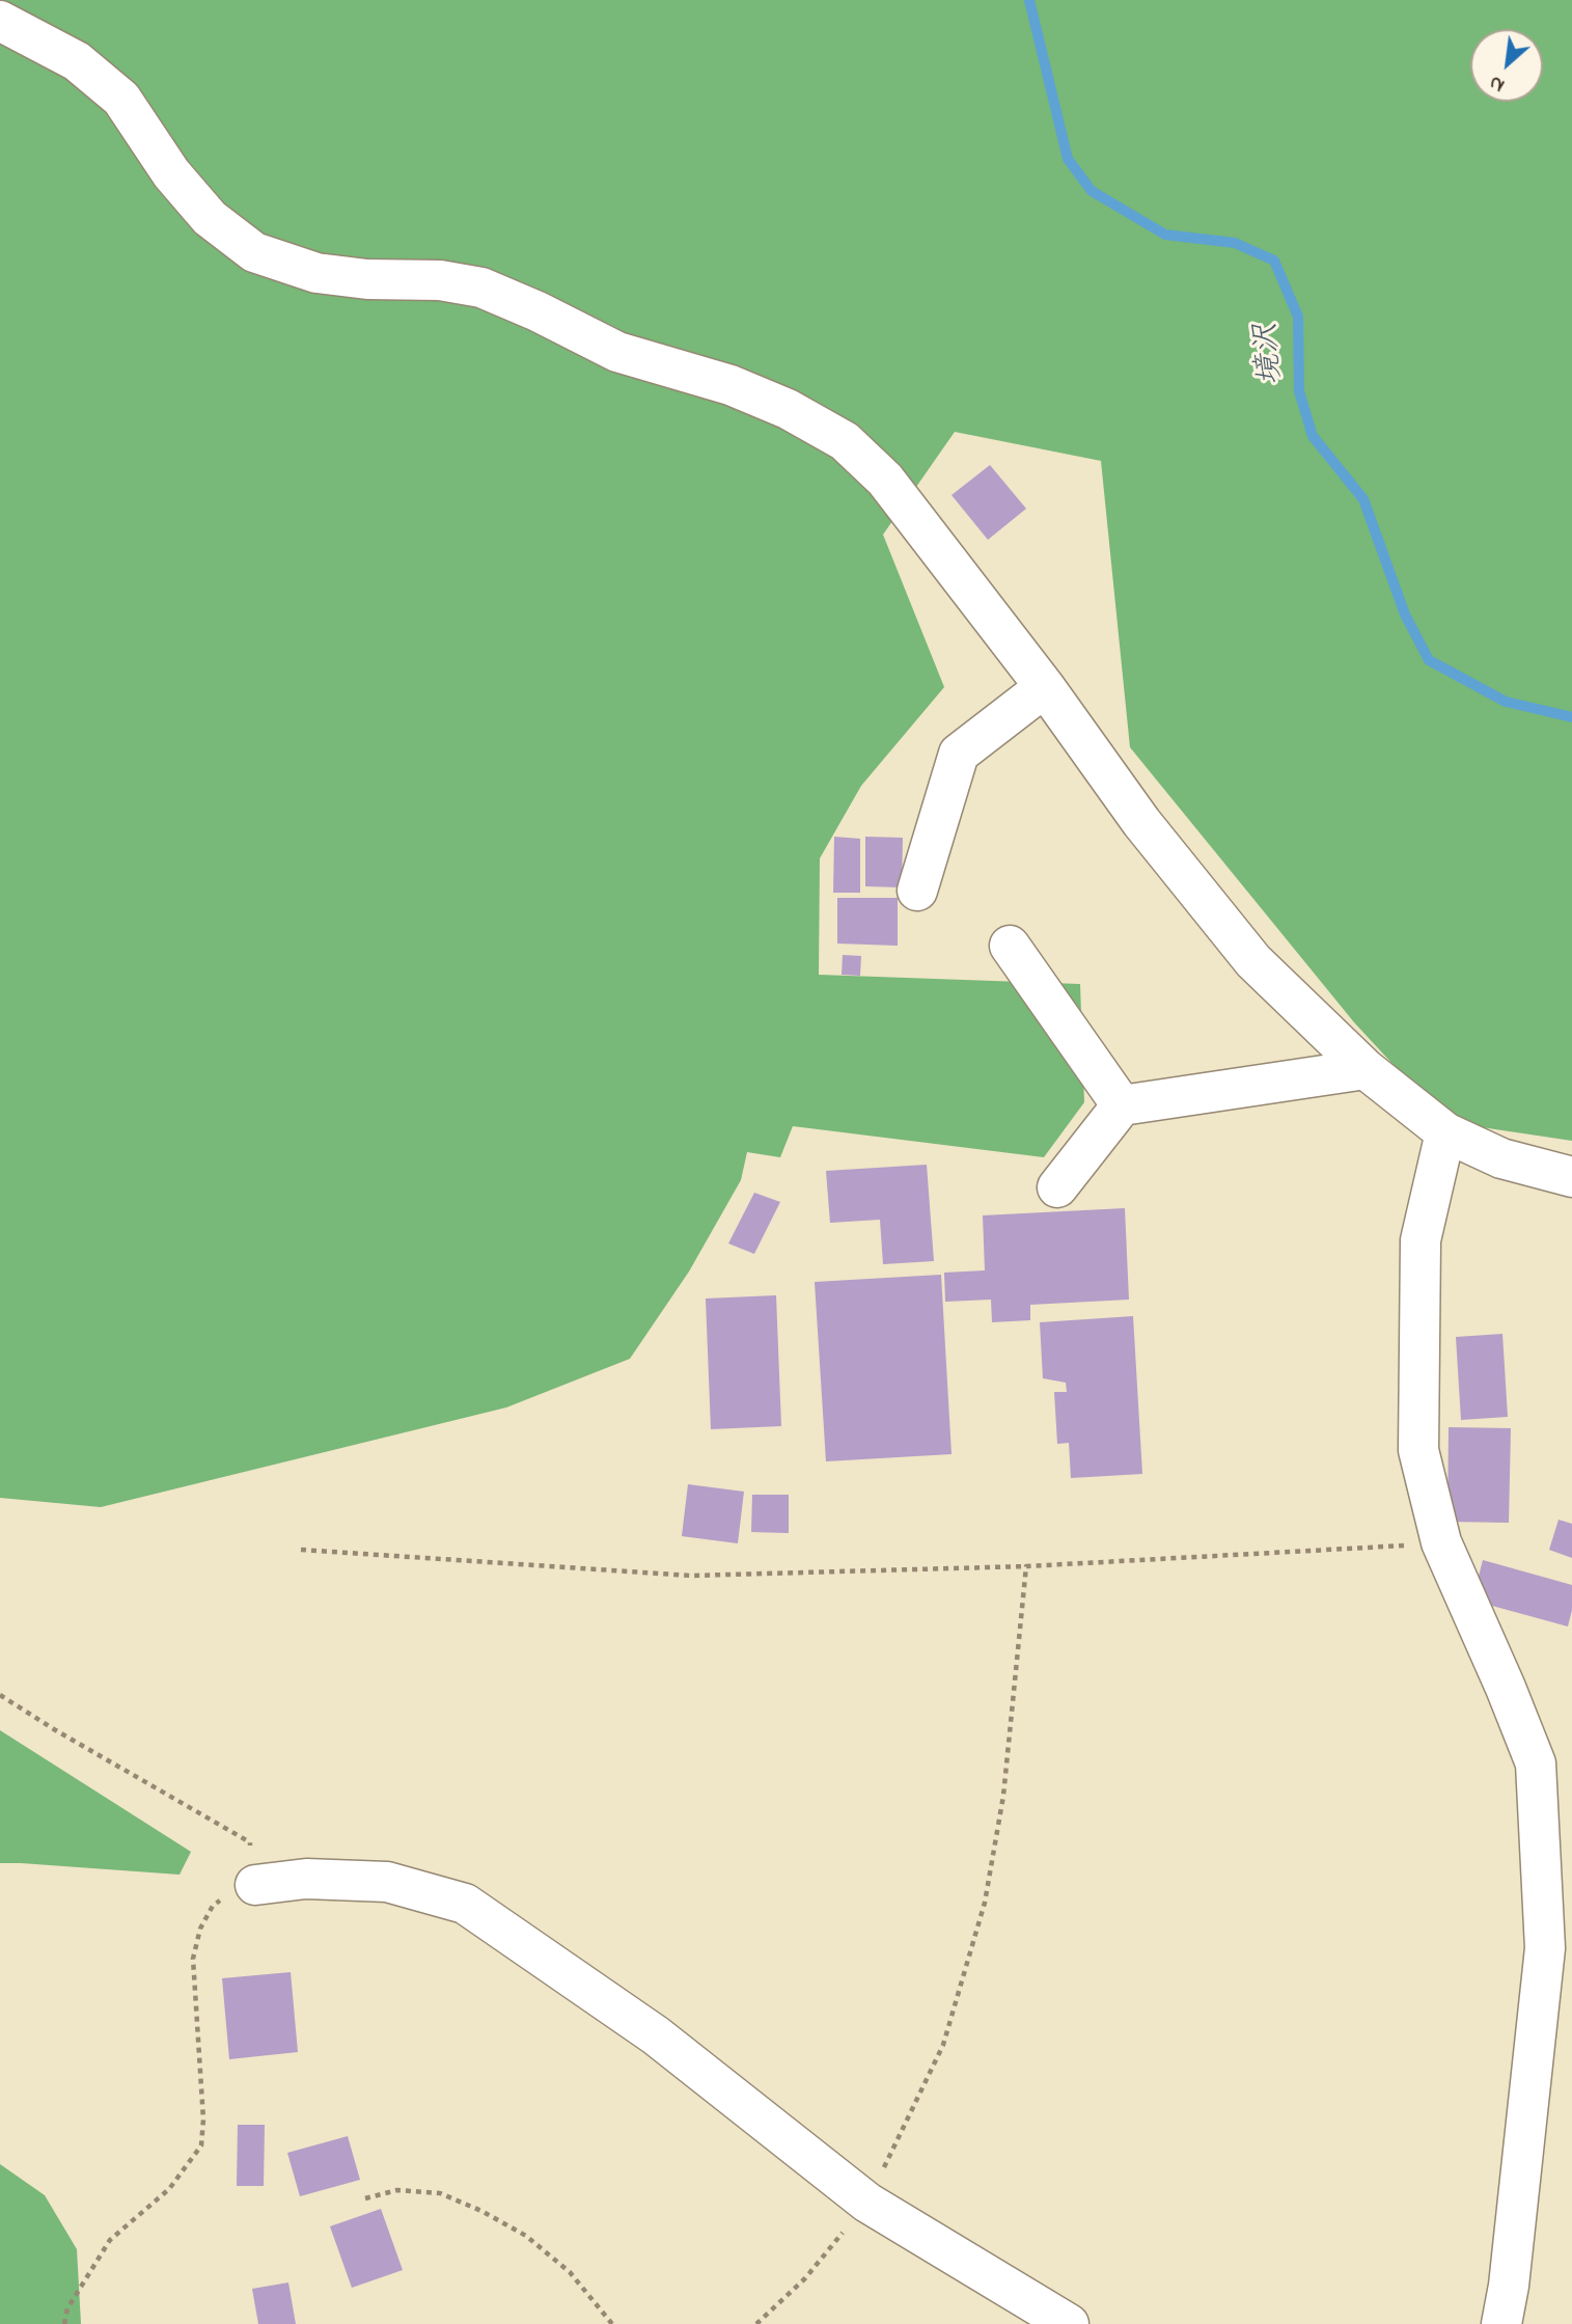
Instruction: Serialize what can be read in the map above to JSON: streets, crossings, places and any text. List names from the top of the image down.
{
  "water": ["境沢"],
  "north": "bottom left"
}
